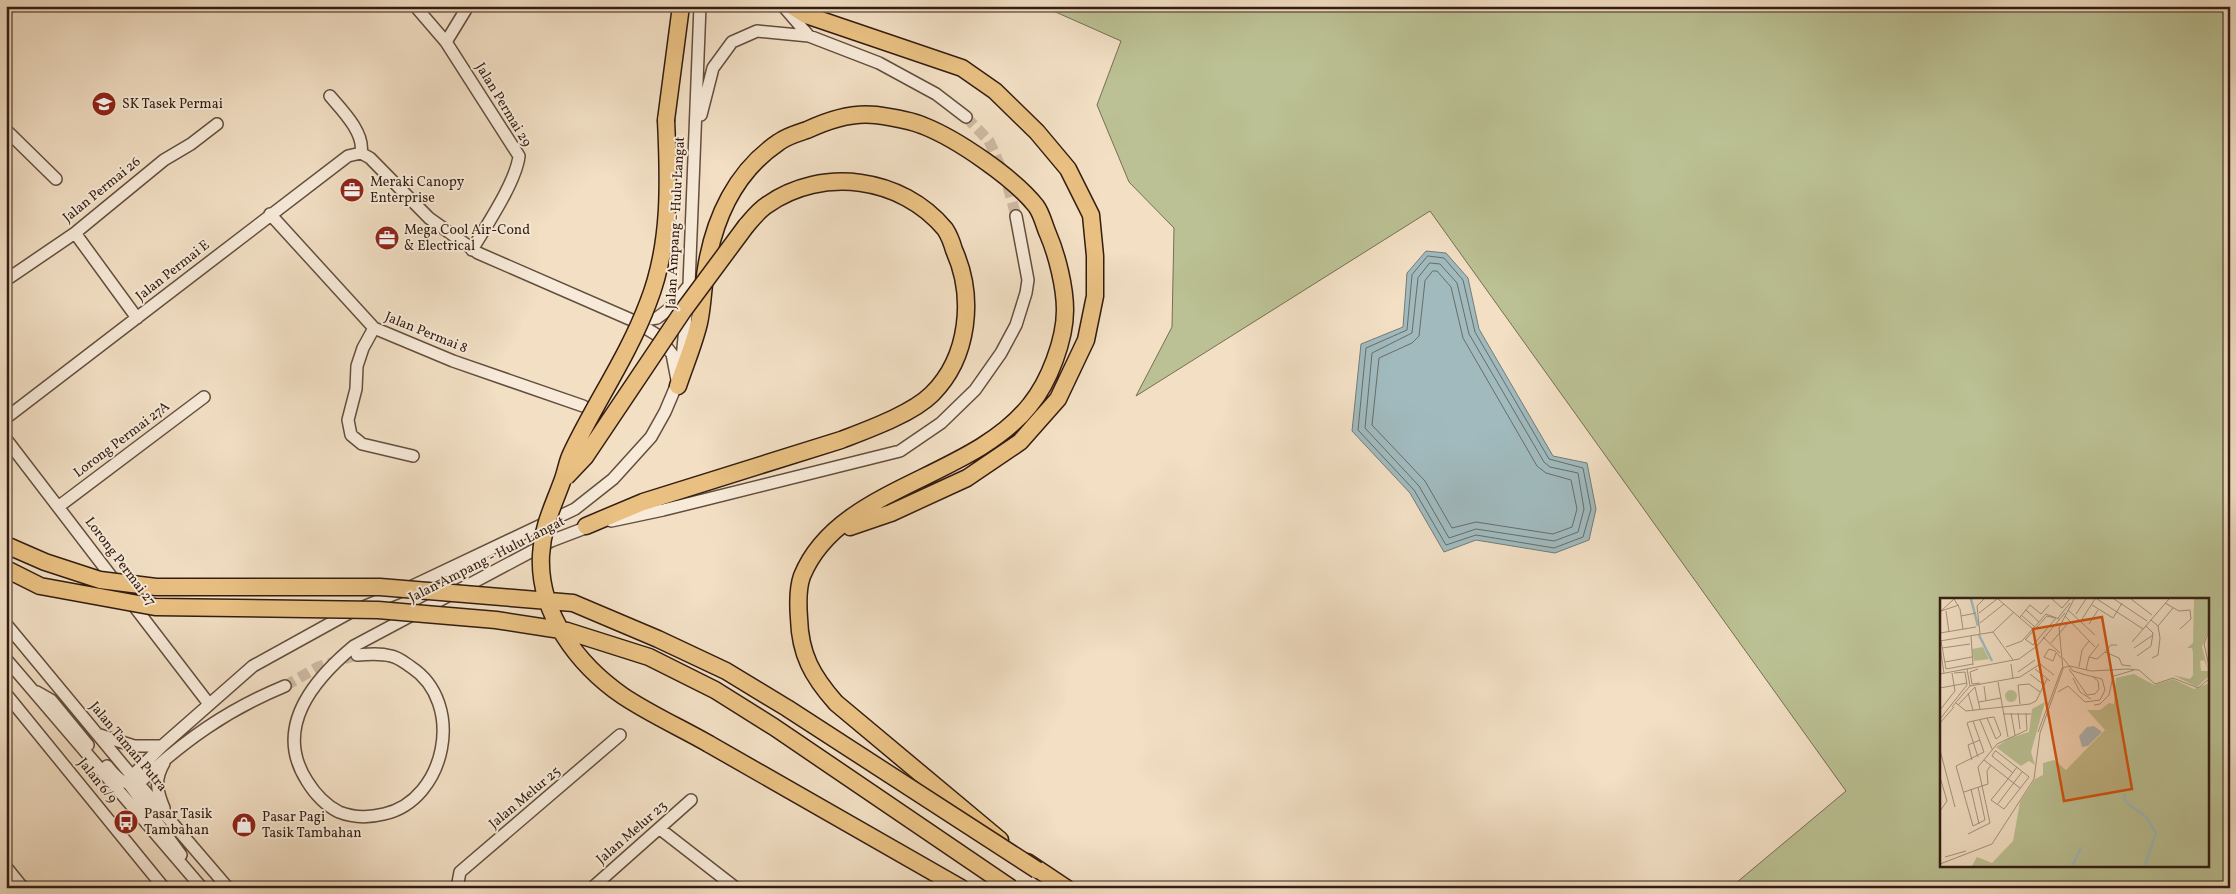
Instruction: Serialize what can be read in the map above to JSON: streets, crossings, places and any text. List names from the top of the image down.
{
  "streets": {
    "street": [
      "Jalan Permai 29",
      "Jalan Permai 26",
      "Jalan Ampang - Hulu Langat",
      "Jalan Permai E",
      "Jalan Permai 8",
      "Lorong Permai 27A",
      "Lorong Permai 27",
      "Jalan Taman Putra",
      "Jalan 6/9",
      "Jalan Melur 25",
      "Jalan Melur 23"
    ]
  },
  "crossings": [
    ["Jalan Ampang - Hulu Langat", "Lorong Permai 27"],
    ["Jalan Ampang - Hulu Langat", "Jalan Taman Putra"],
    ["Jalan Permai E", "Jalan Permai 8"],
    ["Lorong Permai 27A", "Lorong Permai 27"]
  ],
  "places": {
    "school or university": ["SK Tasek Permai"],
    "office": ["Meraki Canopy Enterprise", "Mega Cool Air-Cond & Electrical"],
    "bus stop": ["Pasar Tasik Tambahan"],
    "shop": ["Pasar Pagi Tasik Tambahan"]
  }
}
